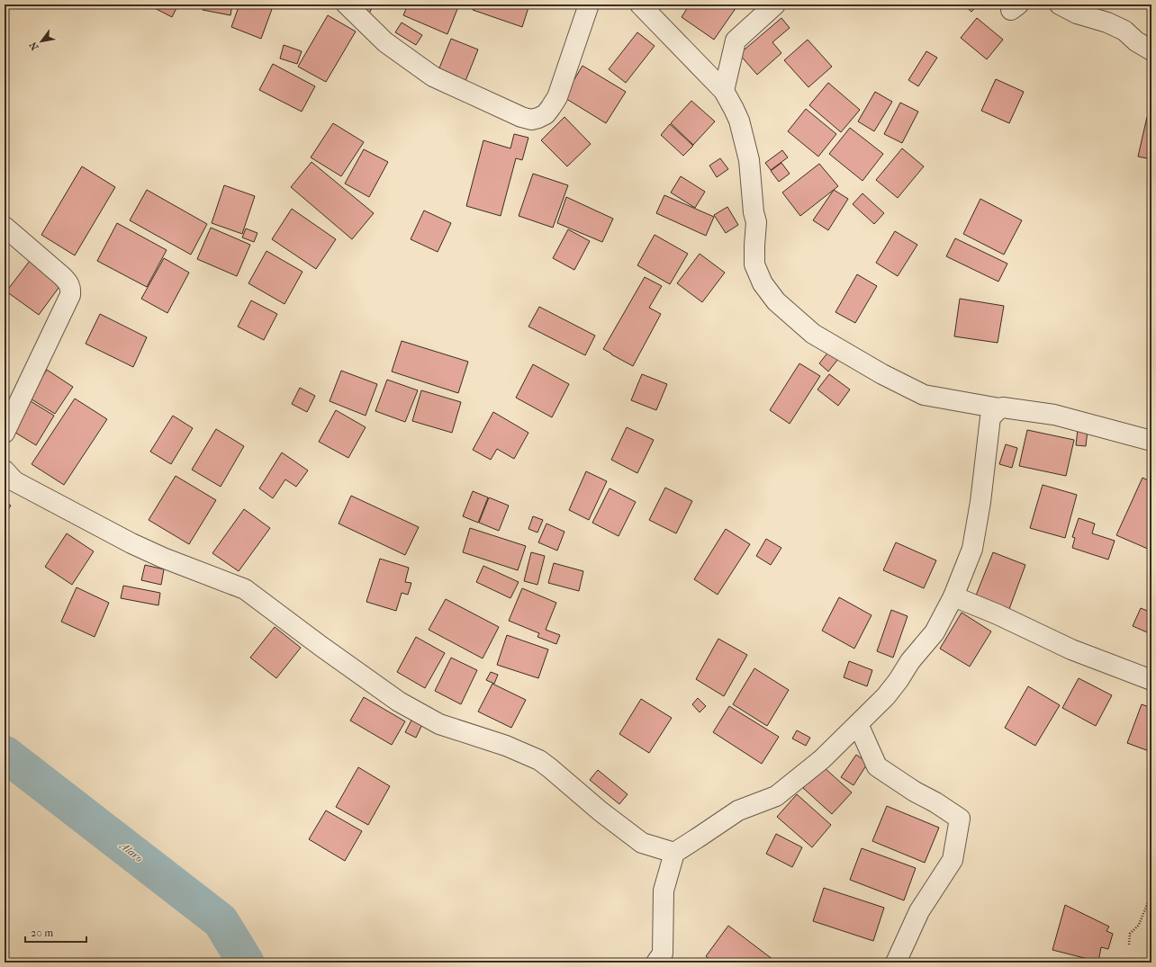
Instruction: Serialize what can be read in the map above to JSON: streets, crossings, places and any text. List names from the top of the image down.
{
  "water": ["Alaro"],
  "scale_bar": "20 m",
  "north": "bottom left"
}
